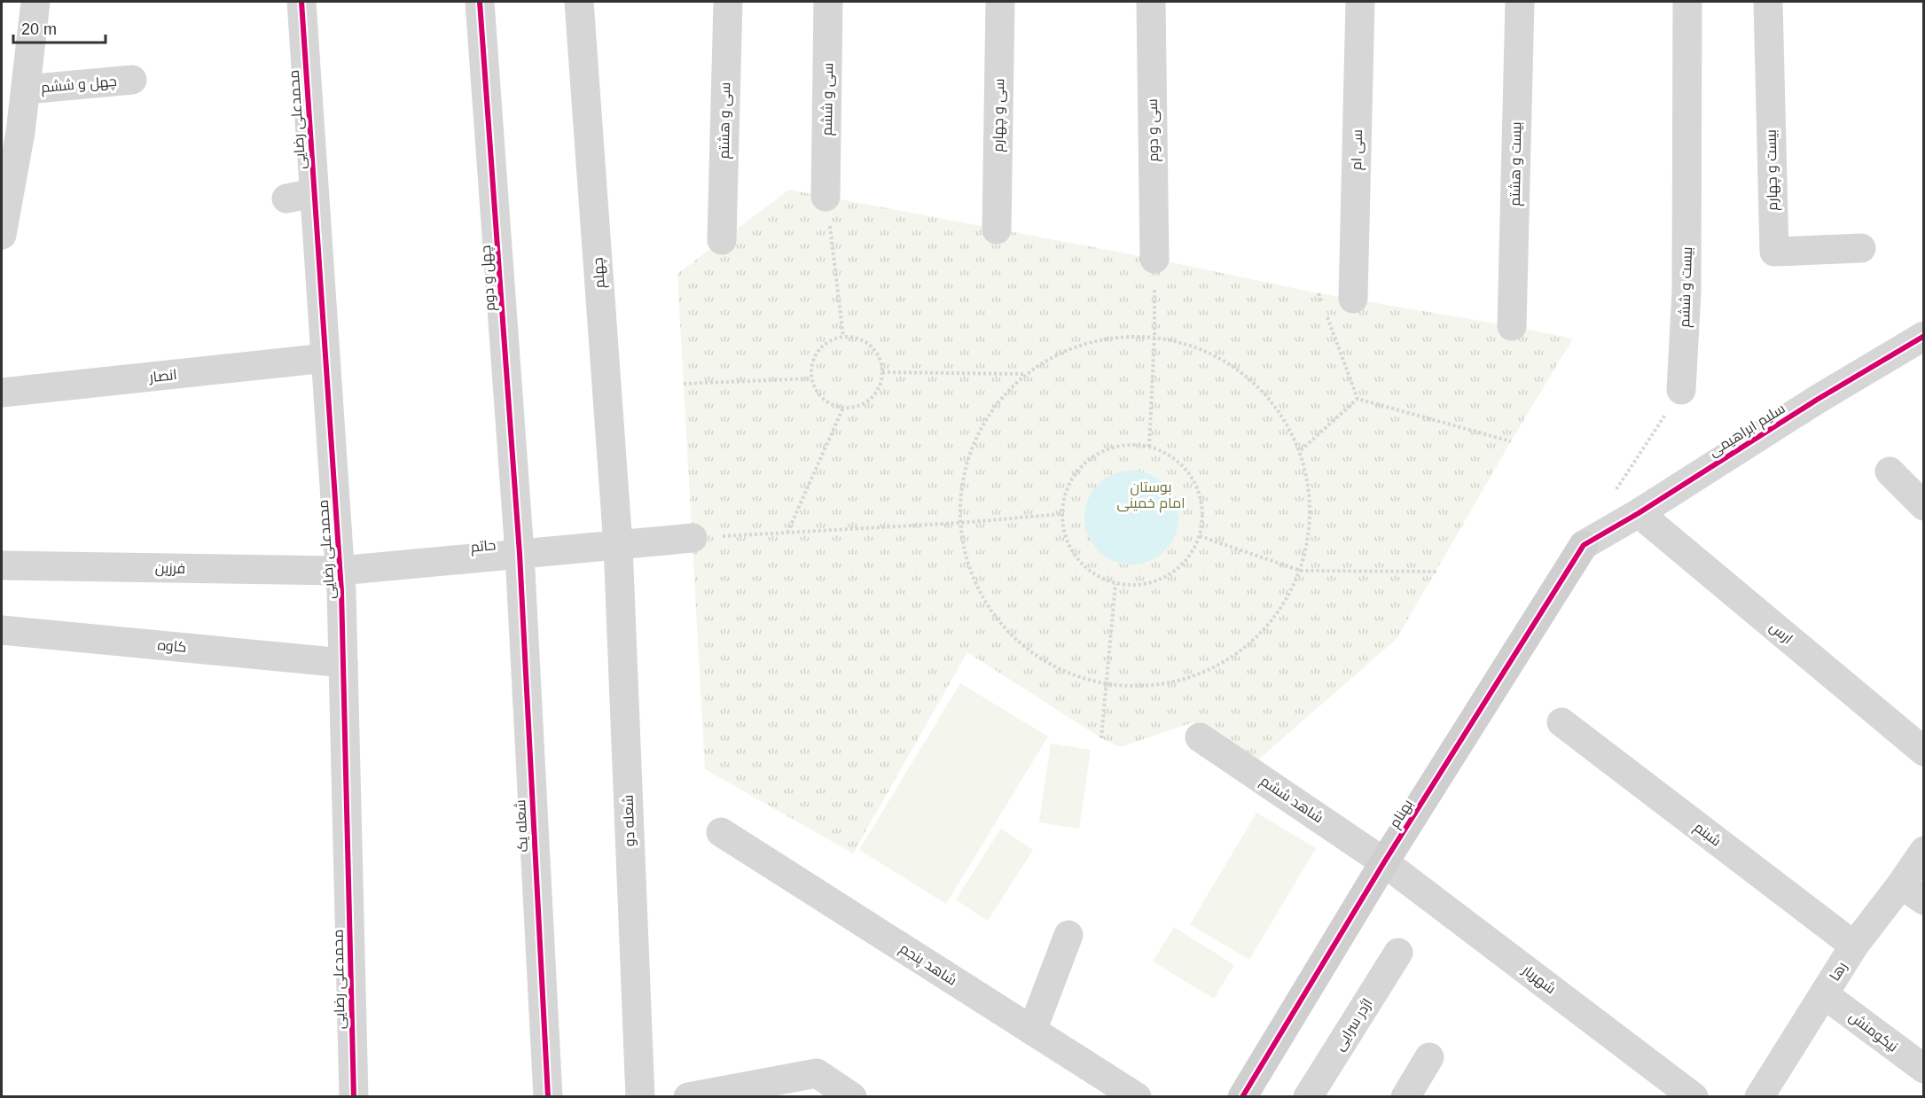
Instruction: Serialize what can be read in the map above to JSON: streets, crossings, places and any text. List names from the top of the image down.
{
  "streets": {
    "street": [
      "چهل و ششم",
      "سی و ششم",
      "سی و چهارم",
      "محمدعلی رضایی",
      "سی و هشتم",
      "سی و دوم",
      "سی ام",
      "بیست و هشتم",
      "بیست و چهارم",
      "چهلم",
      "چهل و دوم",
      "بیست و ششم",
      "انصار",
      "سلیم ابراهیمی",
      "حاتم",
      "فرزین",
      "ارس",
      "کاوه",
      "شاهد ششم",
      "بهنام",
      "شعله دو",
      "شعله یک",
      "شبنم",
      "شاهد پنجم",
      "رها",
      "شهریار",
      "اژدر سرایی",
      "نیکومنش"
    ]
  },
  "crossings": [
    ["محمدعلی رضایی", "انصار"],
    ["محمدعلی رضایی", "حاتم"],
    ["محمدعلی رضایی", "فرزین"],
    ["محمدعلی رضایی", "کاوه"],
    ["چهلم", "حاتم"],
    ["چهلم", "شعله دو"],
    ["چهل و دوم", "حاتم"],
    ["چهل و دوم", "شعله یک"],
    ["سلیم ابراهیمی", "ارس"],
    ["سلیم ابراهیمی", "بهنام"],
    ["حاتم", "فرزین"],
    ["حاتم", "شعله دو"],
    ["حاتم", "شعله یک"],
    ["شاهد ششم", "بهنام"],
    ["شاهد ششم", "شهریار"],
    ["بهنام", "شهریار"],
    ["شبنم", "رها"],
    ["رها", "نیکومنش"]
  ],
  "parks": ["بوستان امام خمینی"],
  "scale_bar": "20 m"
}
